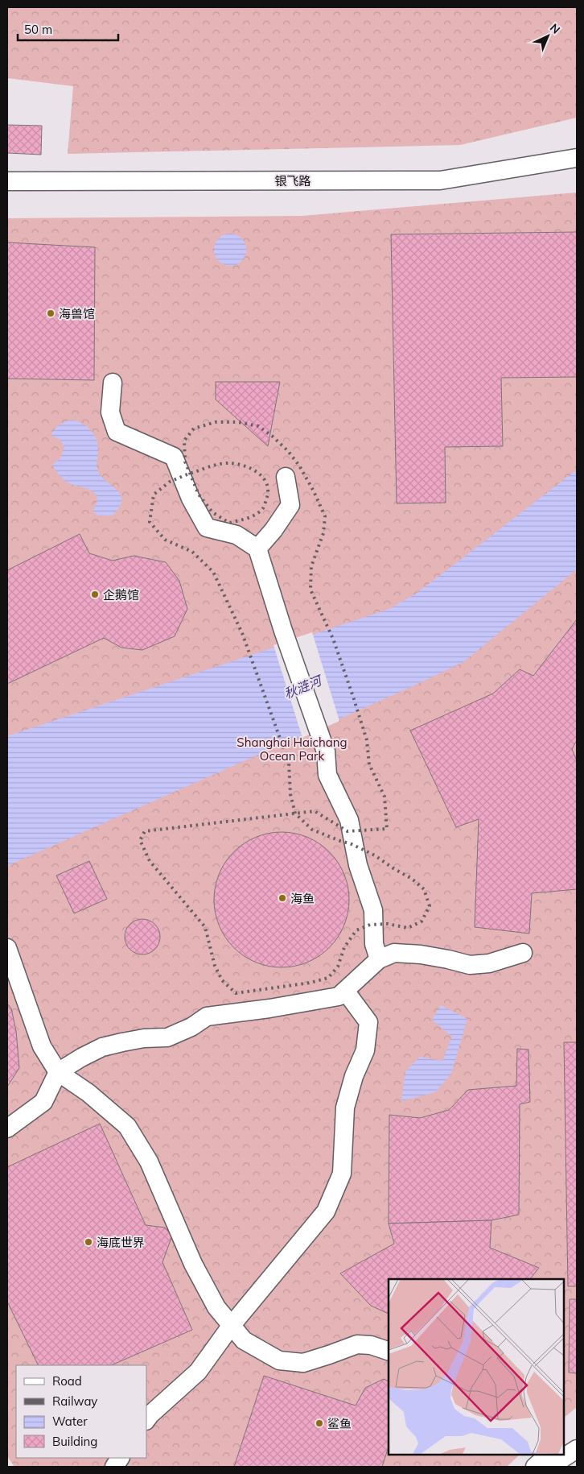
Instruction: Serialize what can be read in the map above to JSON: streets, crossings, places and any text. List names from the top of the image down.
{
  "streets": {
    "street": ["银飞路"]
  },
  "water": ["秋涟河"],
  "parks": ["Shanghai Haichang Ocean Park"],
  "places": [
    "海兽馆",
    "企鹅馆",
    "海鱼",
    "海底世界",
    "鲨鱼"
  ],
  "legend": [
    "Road",
    "Railway",
    "Water",
    "Building"
  ],
  "scale_bar": "50 m",
  "north": "top right"
}
